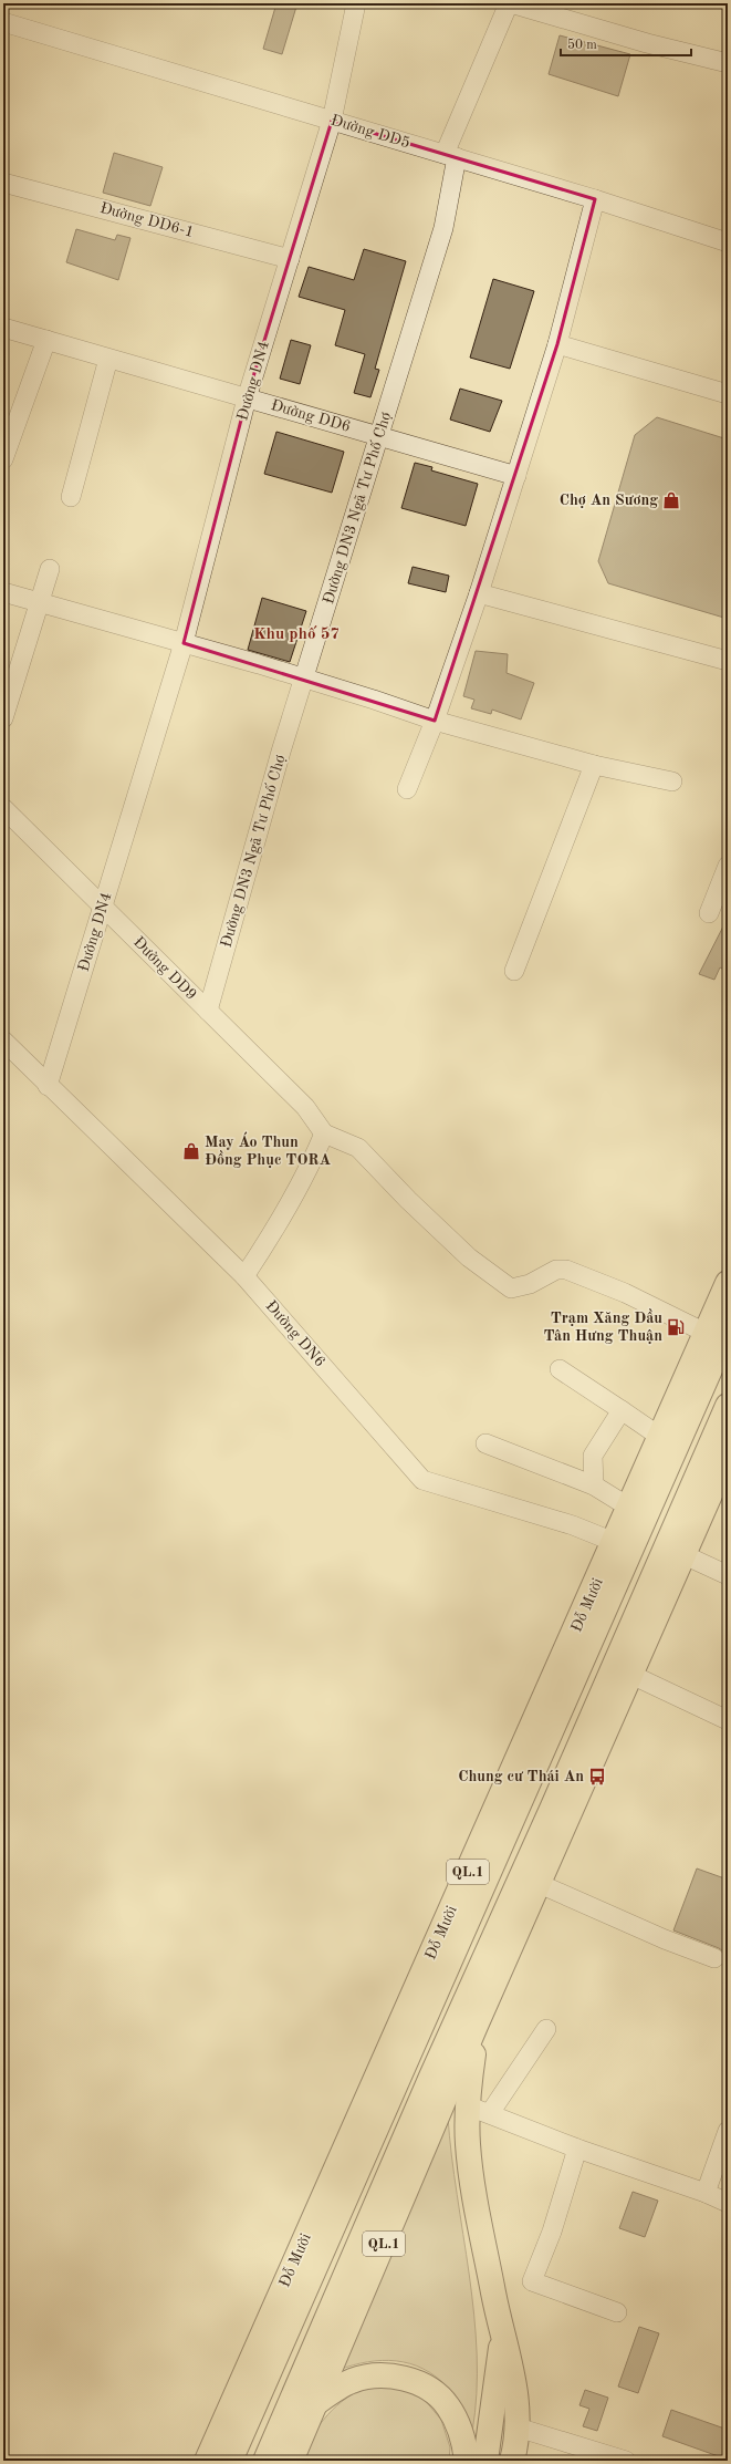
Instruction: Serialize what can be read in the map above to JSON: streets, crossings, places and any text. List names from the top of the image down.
{
  "streets": {
    "highway": ["Đỗ Mười", "QL.1"],
    "street": [
      "Đường DD5",
      "Đường DD6-1",
      "Đường DN4",
      "Đường DD6",
      "Đường DN3 Ngã Tư Phố Chợ",
      "Đường DD9",
      "Đường DN6"
    ]
  },
  "crossings": [
    ["Đường DD5", "Đường DN4"],
    ["Đường DD5", "Đường DN3 Ngã Tư Phố Chợ"],
    ["Đường DD6-1", "Đường DN4"],
    ["Đường DN4", "Đường DD6"],
    ["Đường DN4", "Đường DD9"],
    ["Đường DN4", "Đường DN6"],
    ["Đường DD6", "Đường DN3 Ngã Tư Phố Chợ"],
    ["Đường DN3 Ngã Tư Phố Chợ", "Đường DD9"],
    ["Đường DN6", "Đỗ Mười"]
  ],
  "districts": ["Khu phố 57"],
  "places": {
    "shop": ["Chợ An Sương", "May Áo Thun Đồng Phục TORA"],
    "fuel station": ["Trạm Xăng Dầu Tân Hưng Thuận"],
    "bus stop": ["Chung cư Thái An"]
  },
  "scale_bar": "50 m"
}
